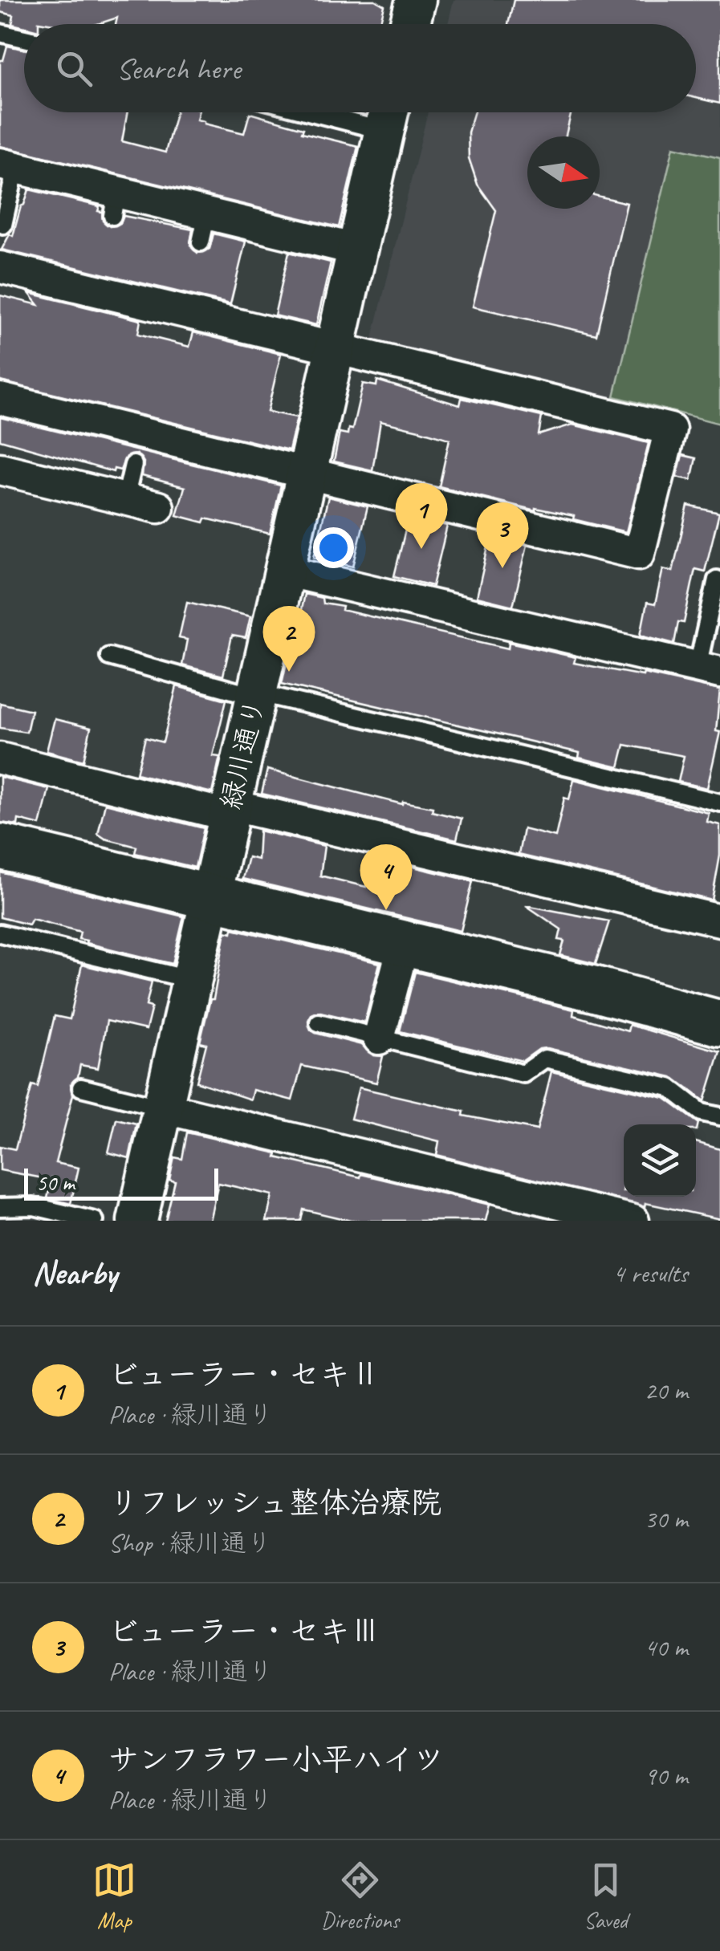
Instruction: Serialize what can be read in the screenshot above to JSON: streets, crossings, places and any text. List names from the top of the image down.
{
  "streets": {
    "street": ["緑川通り"]
  },
  "scale_bar": "50 m",
  "north": "right",
  "page": {
    "search": "Search here",
    "pins": [
      "1",
      "3",
      "2",
      "4"
    ],
    "scale": "50 m",
    "heading": ["Nearby", "4 results"],
    "list": [
      {
        "mark": "1",
        "name": "ビューラー・セキⅡ",
        "note": "Place · 緑川通り",
        "value": "20 m"
      },
      {
        "mark": "2",
        "name": "リフレッシュ整体治療院",
        "note": "Shop · 緑川通り",
        "value": "30 m"
      },
      {
        "mark": "3",
        "name": "ビューラー・セキⅢ",
        "note": "Place · 緑川通り",
        "value": "40 m"
      },
      {
        "mark": "4",
        "name": "サンフラワー小平ハイツ",
        "note": "Place · 緑川通り",
        "value": "90 m"
      }
    ],
    "nav": ["Map", "Directions", "Saved"]
  }
}
